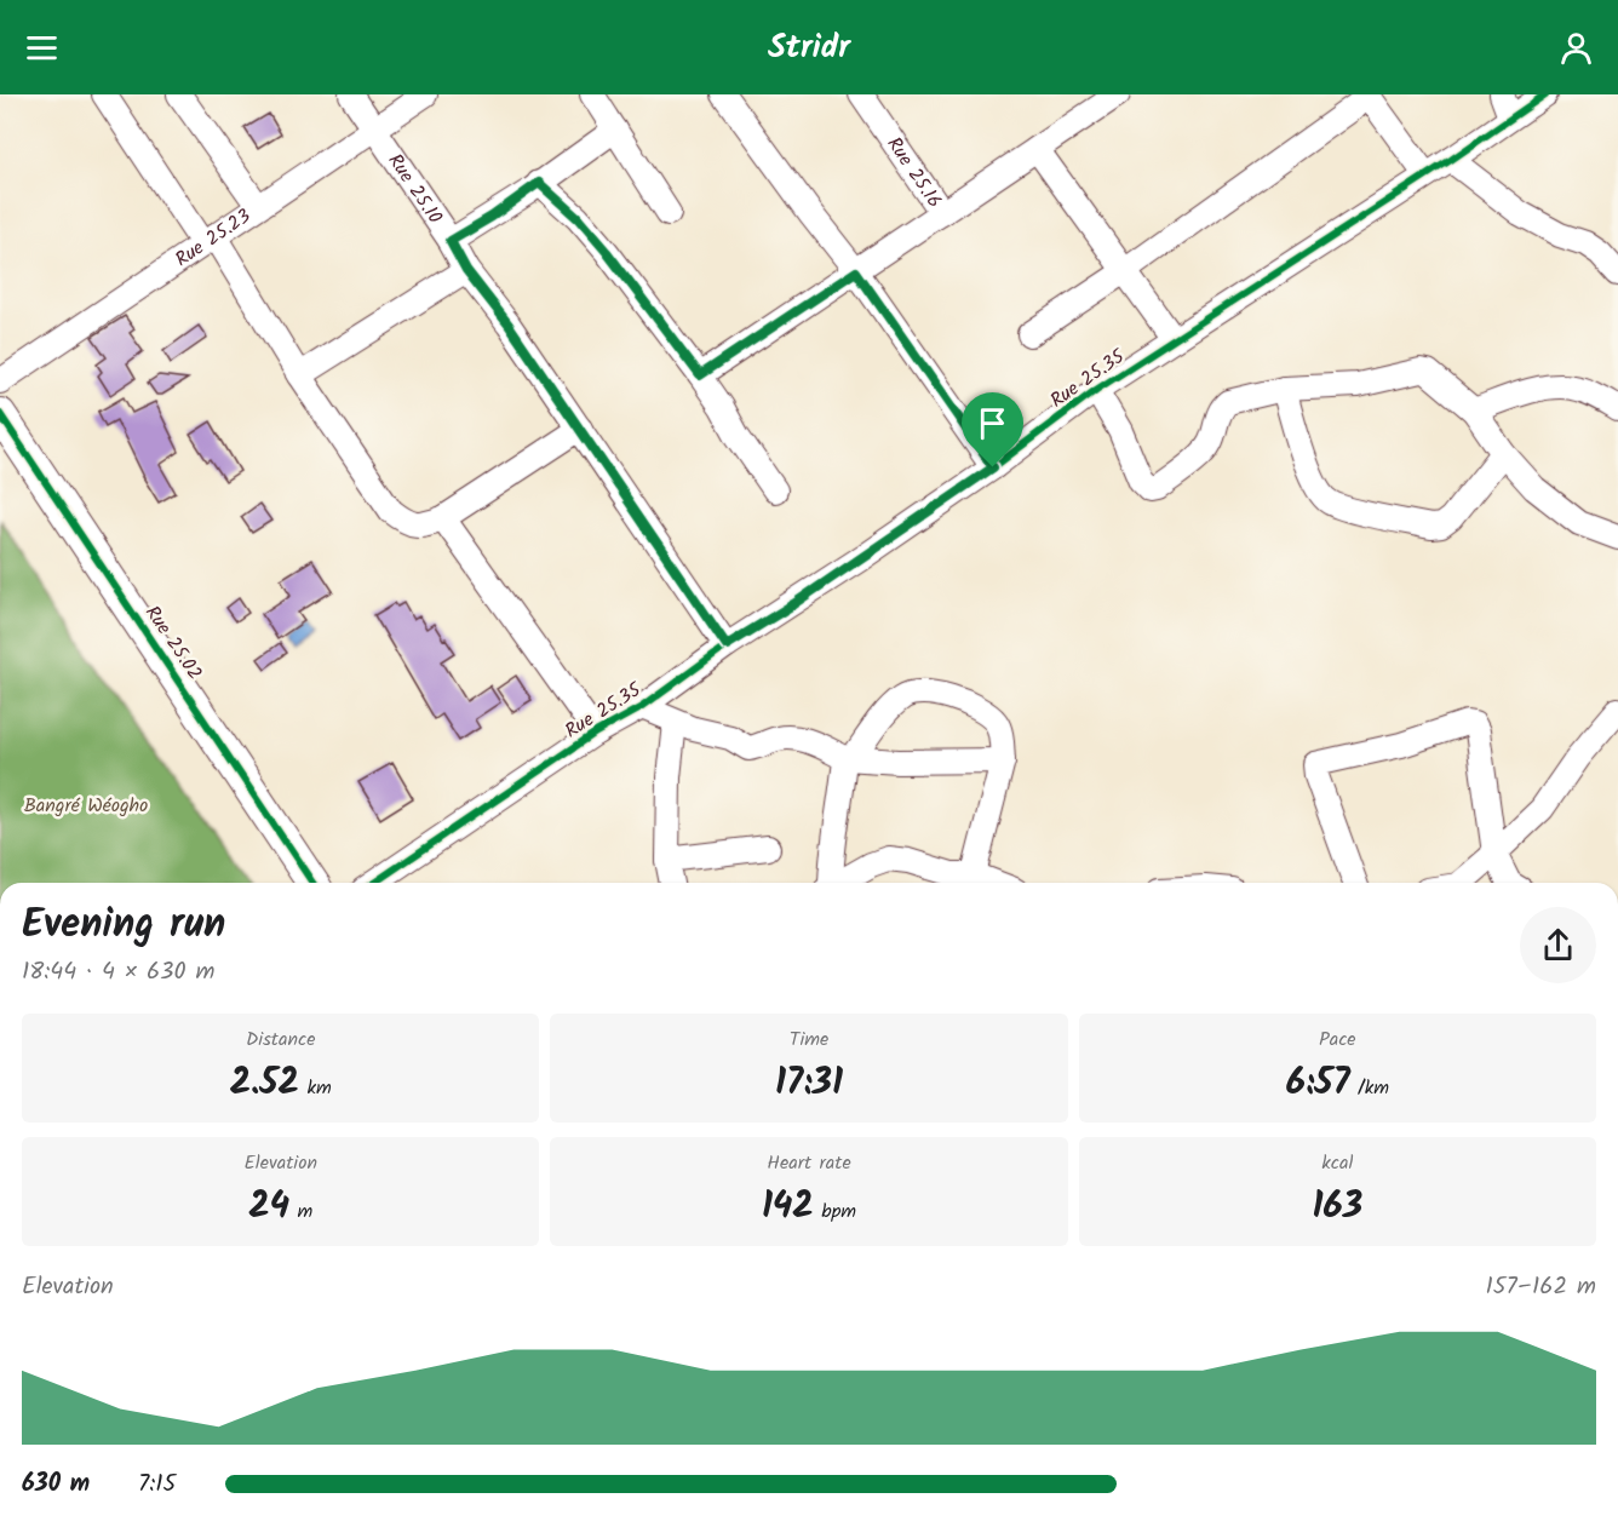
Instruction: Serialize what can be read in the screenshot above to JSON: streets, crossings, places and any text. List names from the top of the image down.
{
  "streets": {
    "main road": ["Rue 25.02"],
    "street": [
      "Rue 25.16",
      "Rue 25.10",
      "Rue 25.23",
      "Rue 25.35"
    ]
  },
  "crossings": [
    ["Rue 25.10", "Rue 25.23"],
    ["Rue 25.10", "Rue 25.35"]
  ],
  "parks": ["Bangré Wéogho"],
  "page": {
    "header": "Stridr",
    "heading": ["Evening run", "18:44 · 4 × 630 m"],
    "stats": [
      ["Distance", "2.52 km"],
      ["Time", "17:31"],
      ["Pace", "6:57 /km"],
      ["Elevation", "24 m"],
      ["Heart rate", "142 bpm"],
      ["kcal", "163"]
    ],
    "chart": ["Elevation", "157–162 m"],
    "list": [
      {
        "name": "630 m",
        "note": "7:15"
      }
    ]
  }
}
